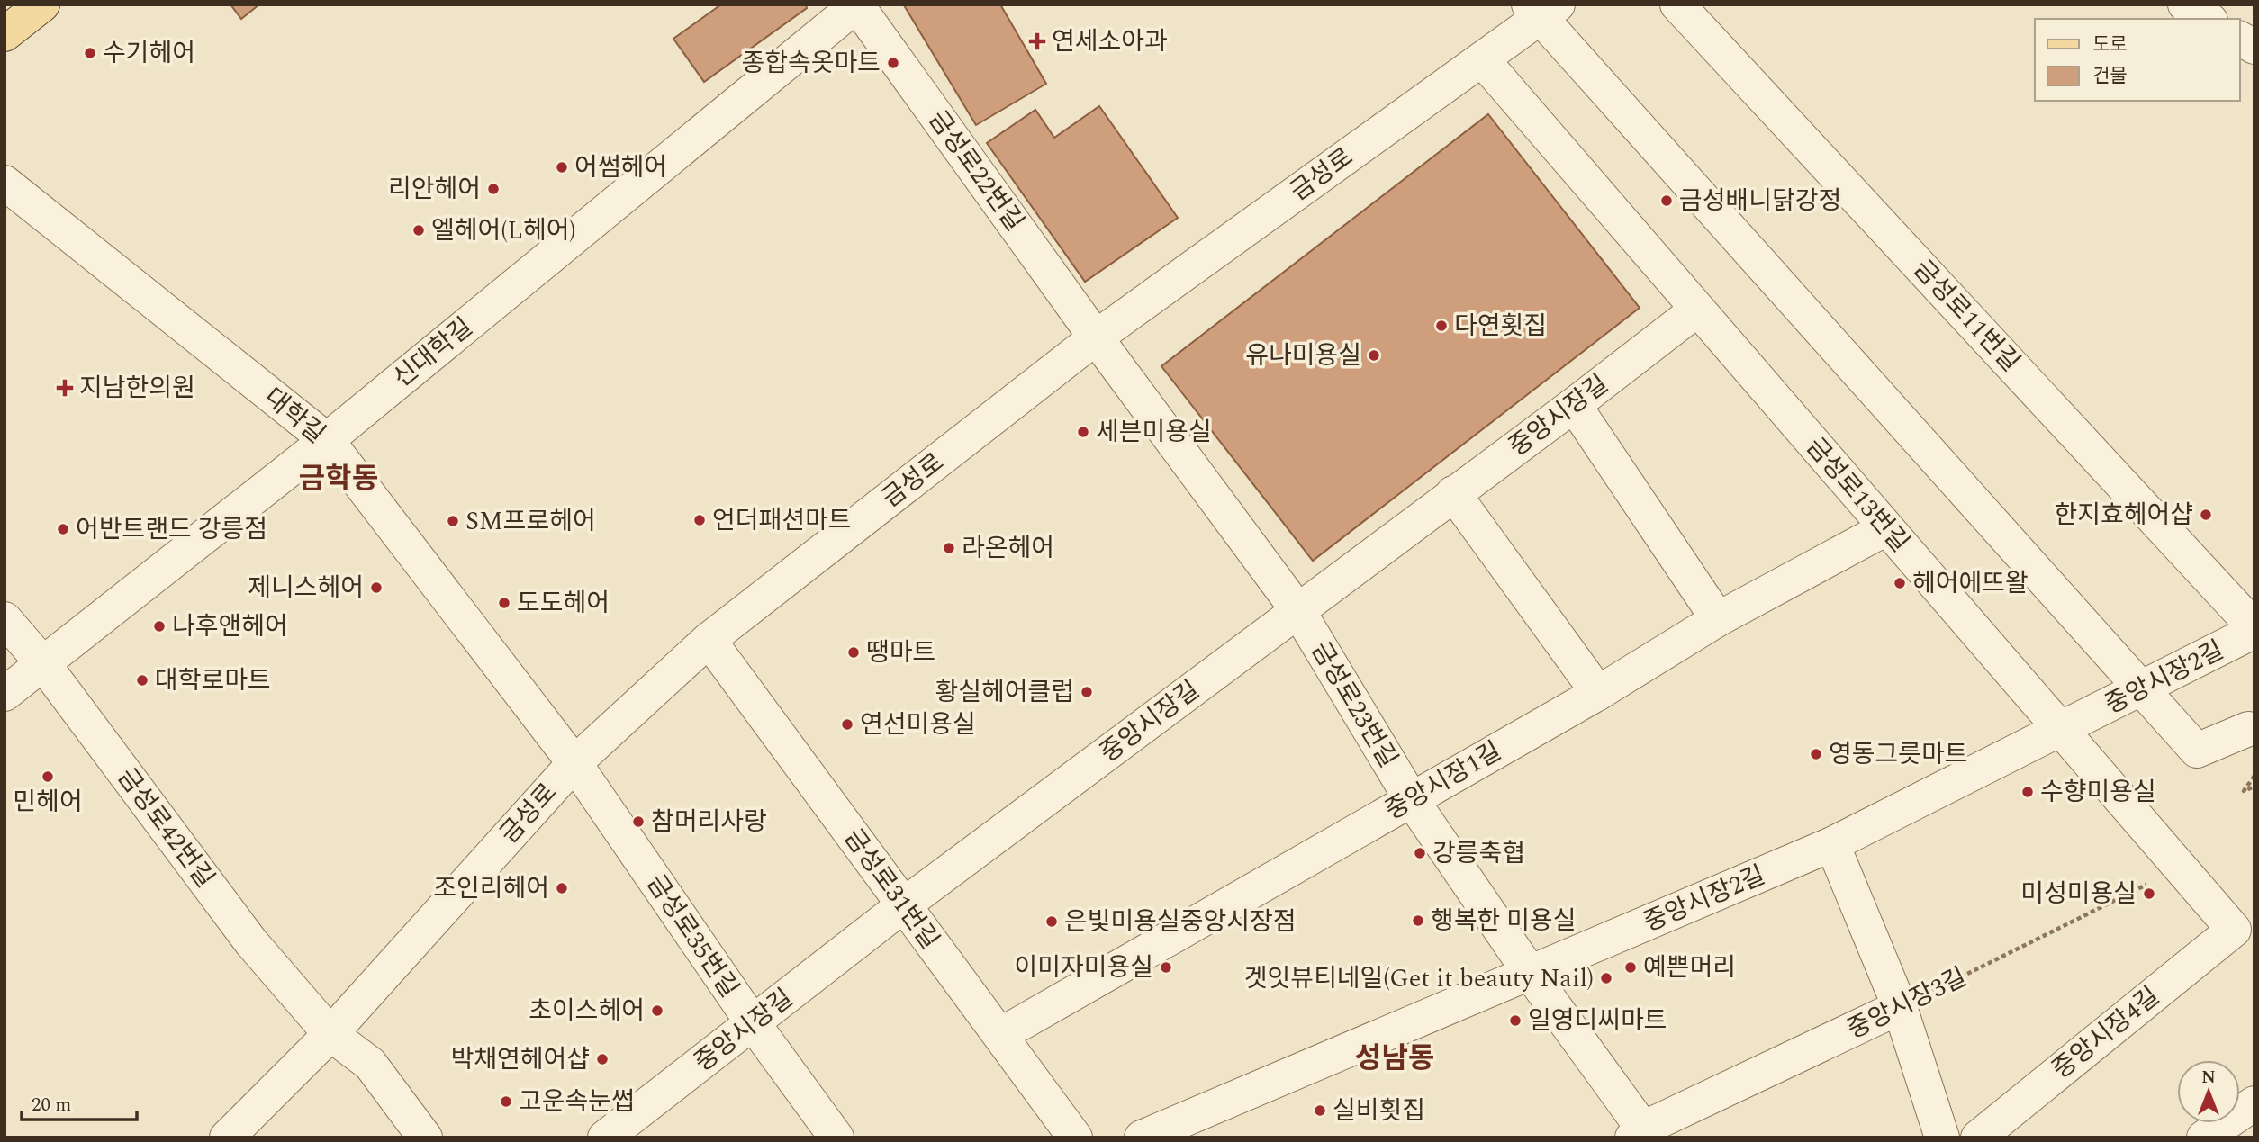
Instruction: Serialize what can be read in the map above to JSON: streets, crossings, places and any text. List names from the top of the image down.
{
  "streets": {
    "street": [
      "금성로22번길",
      "금성로",
      "금성로11번길",
      "신대학길",
      "대학길",
      "중앙시장길",
      "금성로13번길",
      "중앙시장2길",
      "금성로23번길",
      "중앙시장1길",
      "금성로42번길",
      "금성로31번길",
      "금성로35번길",
      "중앙시장3길",
      "중앙시장4길"
    ]
  },
  "crossings": [
    ["금성로22번길", "금성로"],
    ["금성로22번길", "신대학길"],
    ["금성로22번길", "금성로23번길"],
    ["금성로", "대학길"],
    ["금성로", "금성로13번길"],
    ["금성로", "금성로23번길"],
    ["금성로", "금성로42번길"],
    ["금성로", "금성로31번길"],
    ["금성로", "금성로35번길"],
    ["금성로11번길", "중앙시장2길"],
    ["신대학길", "대학길"],
    ["신대학길", "금성로42번길"],
    ["대학길", "금성로35번길"],
    ["중앙시장길", "금성로13번길"],
    ["중앙시장길", "금성로23번길"],
    ["중앙시장길", "금성로31번길"],
    ["중앙시장길", "금성로35번길"],
    ["금성로13번길", "중앙시장2길"],
    ["금성로13번길", "중앙시장1길"],
    ["금성로13번길", "중앙시장3길"],
    ["금성로13번길", "중앙시장4길"],
    ["중앙시장2길", "금성로23번길"],
    ["금성로23번길", "중앙시장1길"],
    ["금성로23번길", "중앙시장3길"],
    ["중앙시장1길", "금성로31번길"]
  ],
  "districts": ["금학동", "성남동"],
  "places": {
    "health": ["연세소아과", "지남한의원"],
    "other": [
      "수기헤어",
      "종합속옷마트",
      "어썸헤어",
      "리안헤어",
      "금성배니닭강정",
      "엘헤어(L헤어)",
      "다연횟집",
      "유나미용실",
      "세븐미용실",
      "한지효헤어샵",
      "언더패션마트",
      "SM프로헤어",
      "어반트랜드 강릉점",
      "라온헤어",
      "헤어에뜨왈",
      "제니스헤어",
      "도도헤어",
      "나후앤헤어",
      "땡마트",
      "대학로마트",
      "황실헤어클럽",
      "연선미용실",
      "영동그릇마트",
      "민헤어",
      "수향미용실",
      "참머리사랑",
      "강릉축협",
      "조인리헤어",
      "미성미용실",
      "행복한 미용실",
      "은빛미용실중앙시장점",
      "이미자미용실",
      "예쁜머리",
      "겟잇뷰티네일(Get it beauty Nail)",
      "초이스헤어",
      "일영디씨마트",
      "박채연헤어샵",
      "고운속눈썹",
      "실비횟집"
    ]
  },
  "legend": ["도로", "건물"],
  "scale_bar": "20 m",
  "north": "top"
}
